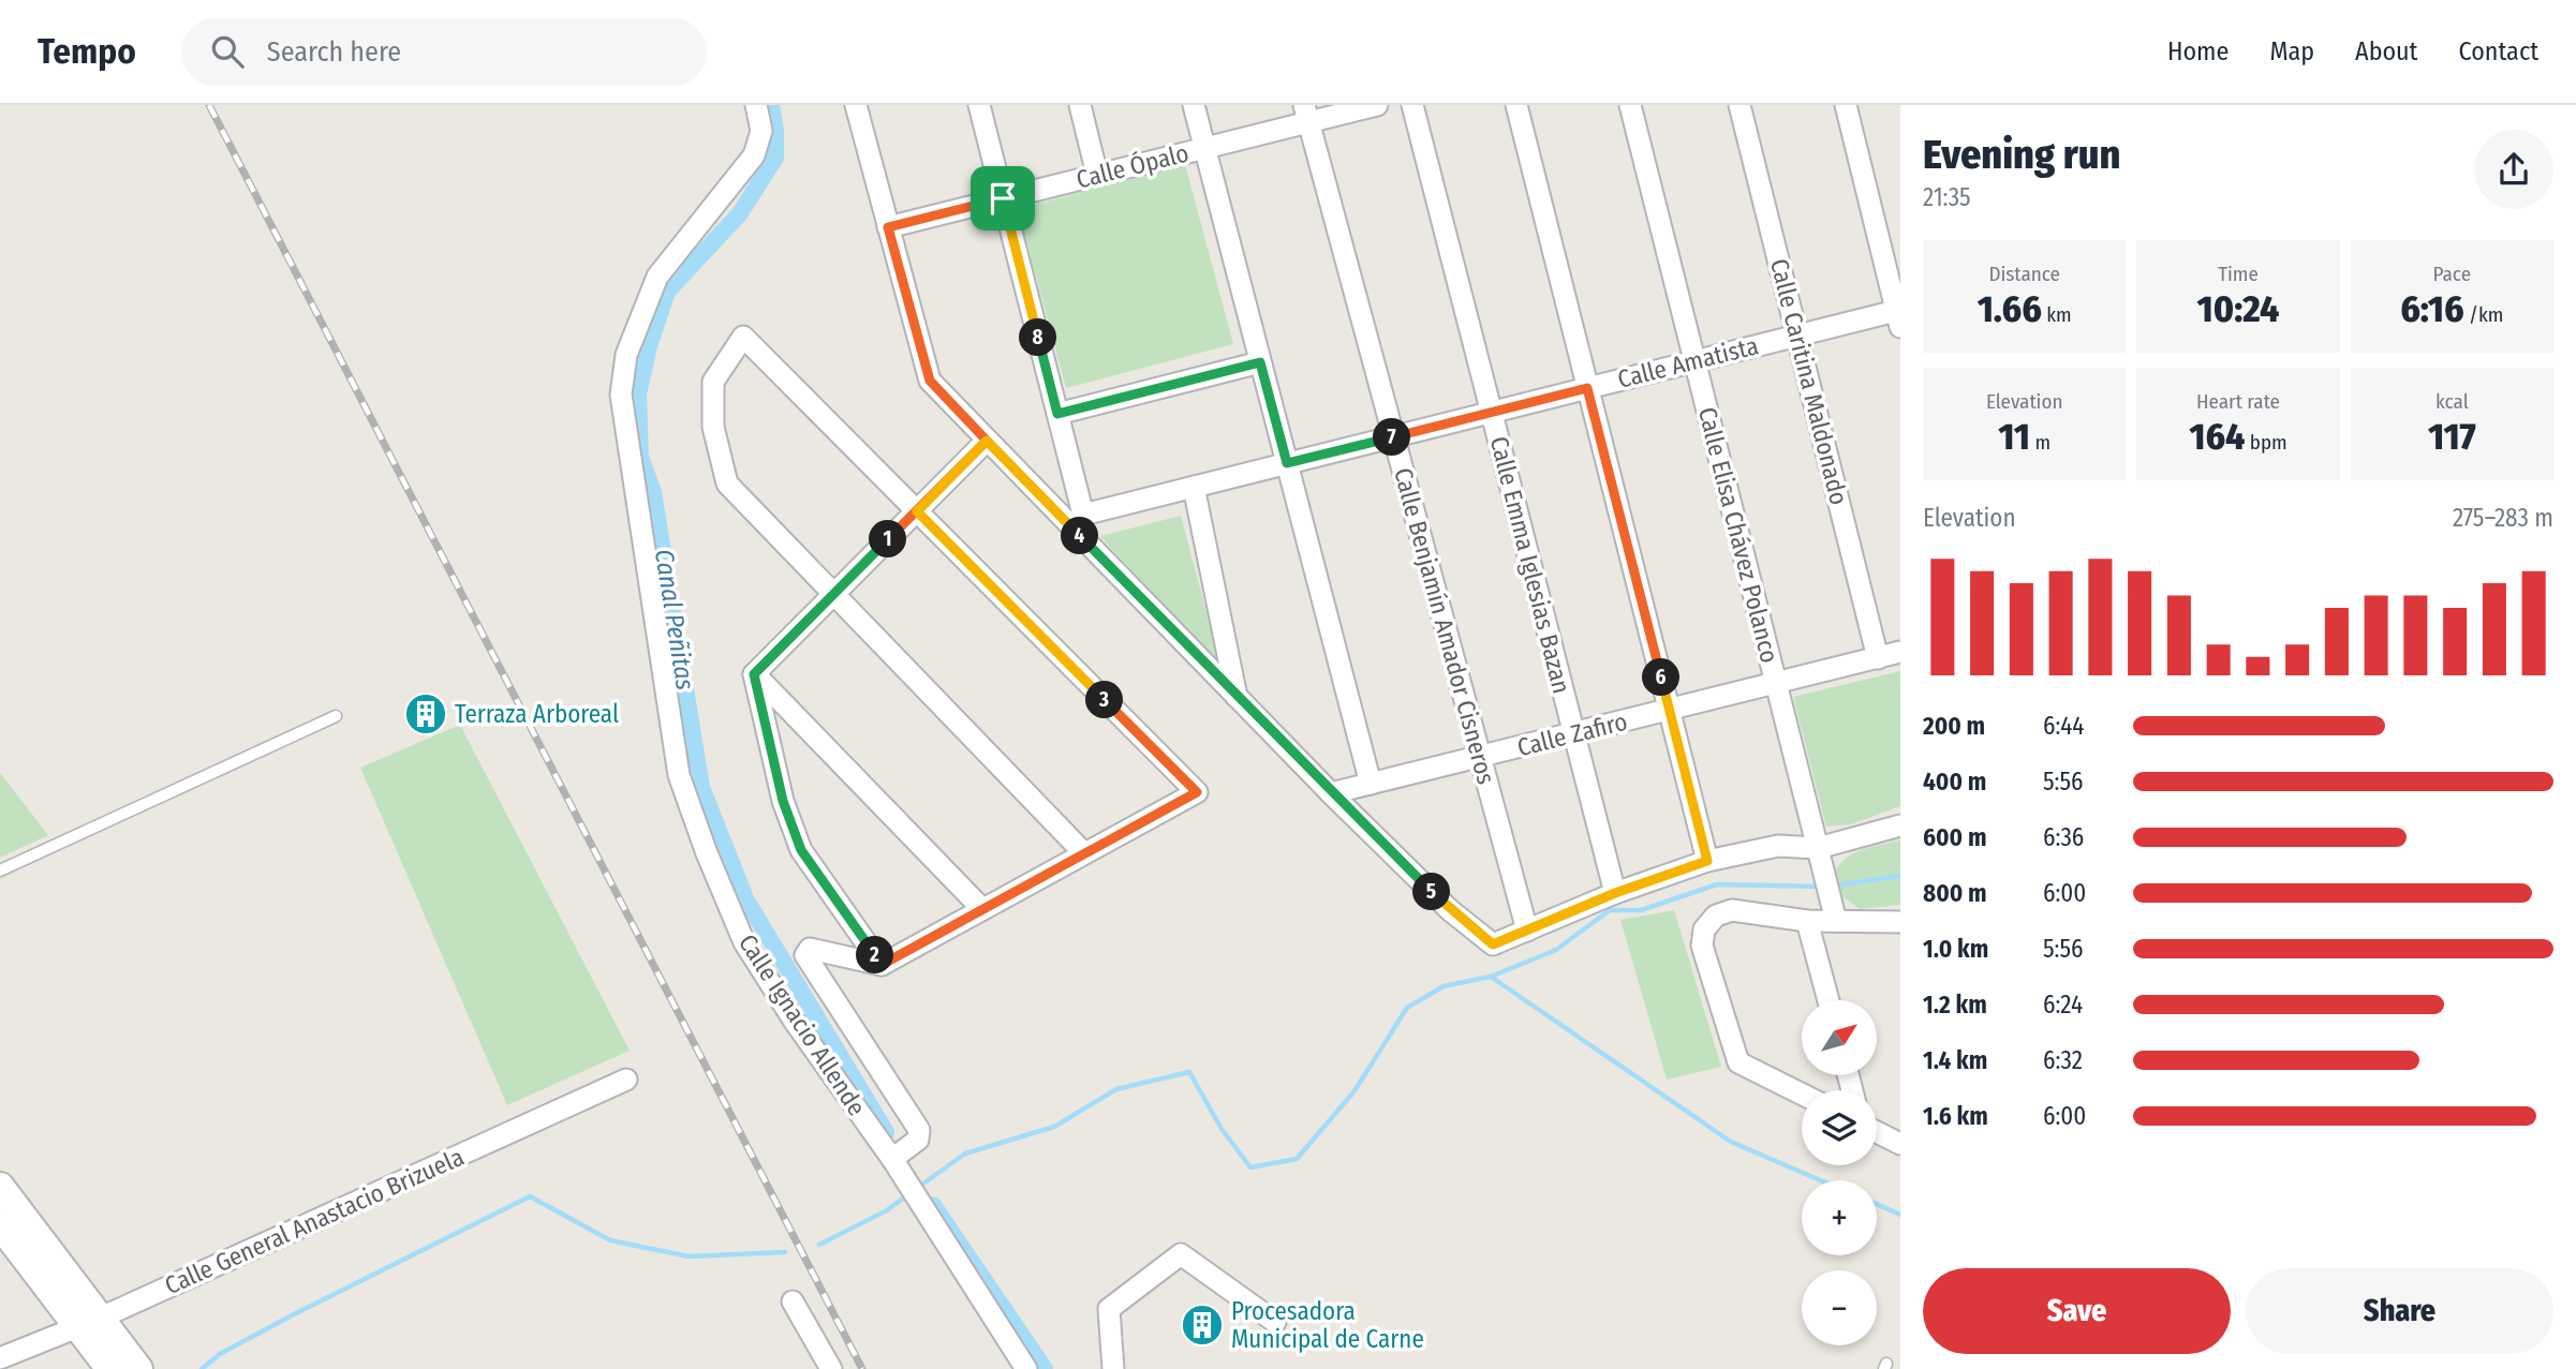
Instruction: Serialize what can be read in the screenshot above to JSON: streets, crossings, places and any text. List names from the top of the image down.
{
  "streets": {
    "street": [
      "Calle Ópalo",
      "Calle Amatista",
      "Calle Caritina Maldonado",
      "Calle Elisa Chávez Polanco",
      "Calle Emma Iglesias Bazan",
      "Calle Benjamín Amador Cisneros",
      "Calle Zafiro",
      "Calle Ignacio Allende",
      "Calle General Anastacio Brizuela"
    ]
  },
  "crossings": [
    ["Calle Ópalo", "Calle Benjamín Amador Cisneros"],
    ["Calle Amatista", "Calle Caritina Maldonado"],
    ["Calle Amatista", "Calle Elisa Chávez Polanco"],
    ["Calle Amatista", "Calle Emma Iglesias Bazan"],
    ["Calle Amatista", "Calle Benjamín Amador Cisneros"],
    ["Calle Caritina Maldonado", "Calle Zafiro"],
    ["Calle Elisa Chávez Polanco", "Calle Zafiro"],
    ["Calle Emma Iglesias Bazan", "Calle Zafiro"],
    ["Calle Benjamín Amador Cisneros", "Calle Zafiro"]
  ],
  "water": ["Canal Peñitas"],
  "places": {
    "building": ["Terraza Arboreal", "Procesadora Municipal de Carne"]
  },
  "north": "top right",
  "page": {
    "header": "Tempo",
    "search": "Search here",
    "nav": [
      "Home",
      "Map",
      "About",
      "Contact"
    ],
    "heading": ["Evening run", "21:35"],
    "stats": [
      ["Distance", "1.66 km"],
      ["Time", "10:24"],
      ["Pace", "6:16 /km"],
      ["Elevation", "11 m"],
      ["Heart rate", "164 bpm"],
      ["kcal", "117"]
    ],
    "pins": [
      "8",
      "7",
      "4",
      "1",
      "6",
      "3",
      "5",
      "2"
    ],
    "chart": ["Elevation", "275–283 m"],
    "list": [
      {
        "name": "200 m",
        "note": "6:44"
      },
      {
        "name": "400 m",
        "note": "5:56"
      },
      {
        "name": "600 m",
        "note": "6:36"
      },
      {
        "name": "800 m",
        "note": "6:00"
      },
      {
        "name": "1.0 km",
        "note": "5:56"
      },
      {
        "name": "1.2 km",
        "note": "6:24"
      },
      {
        "name": "1.4 km",
        "note": "6:32"
      },
      {
        "name": "1.6 km",
        "note": "6:00"
      }
    ],
    "map_buttons": ["+", "−"],
    "buttons": ["Save", "Share"]
  }
}
